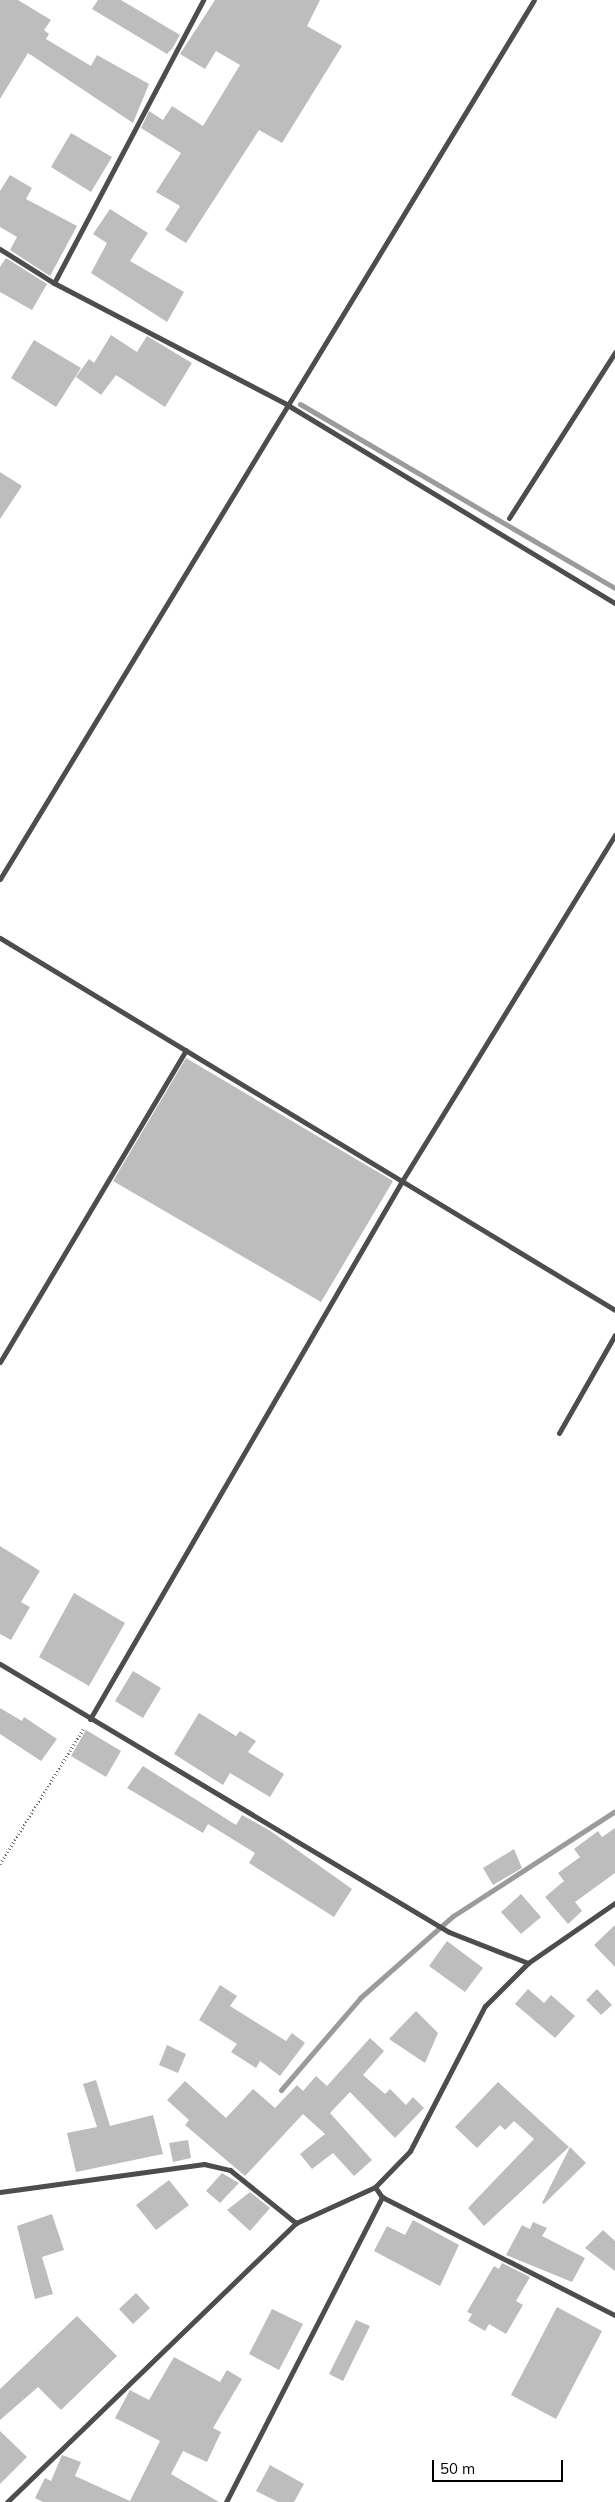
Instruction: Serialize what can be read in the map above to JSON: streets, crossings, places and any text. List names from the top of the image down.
{
  "scale_bar": "50 m"
}
